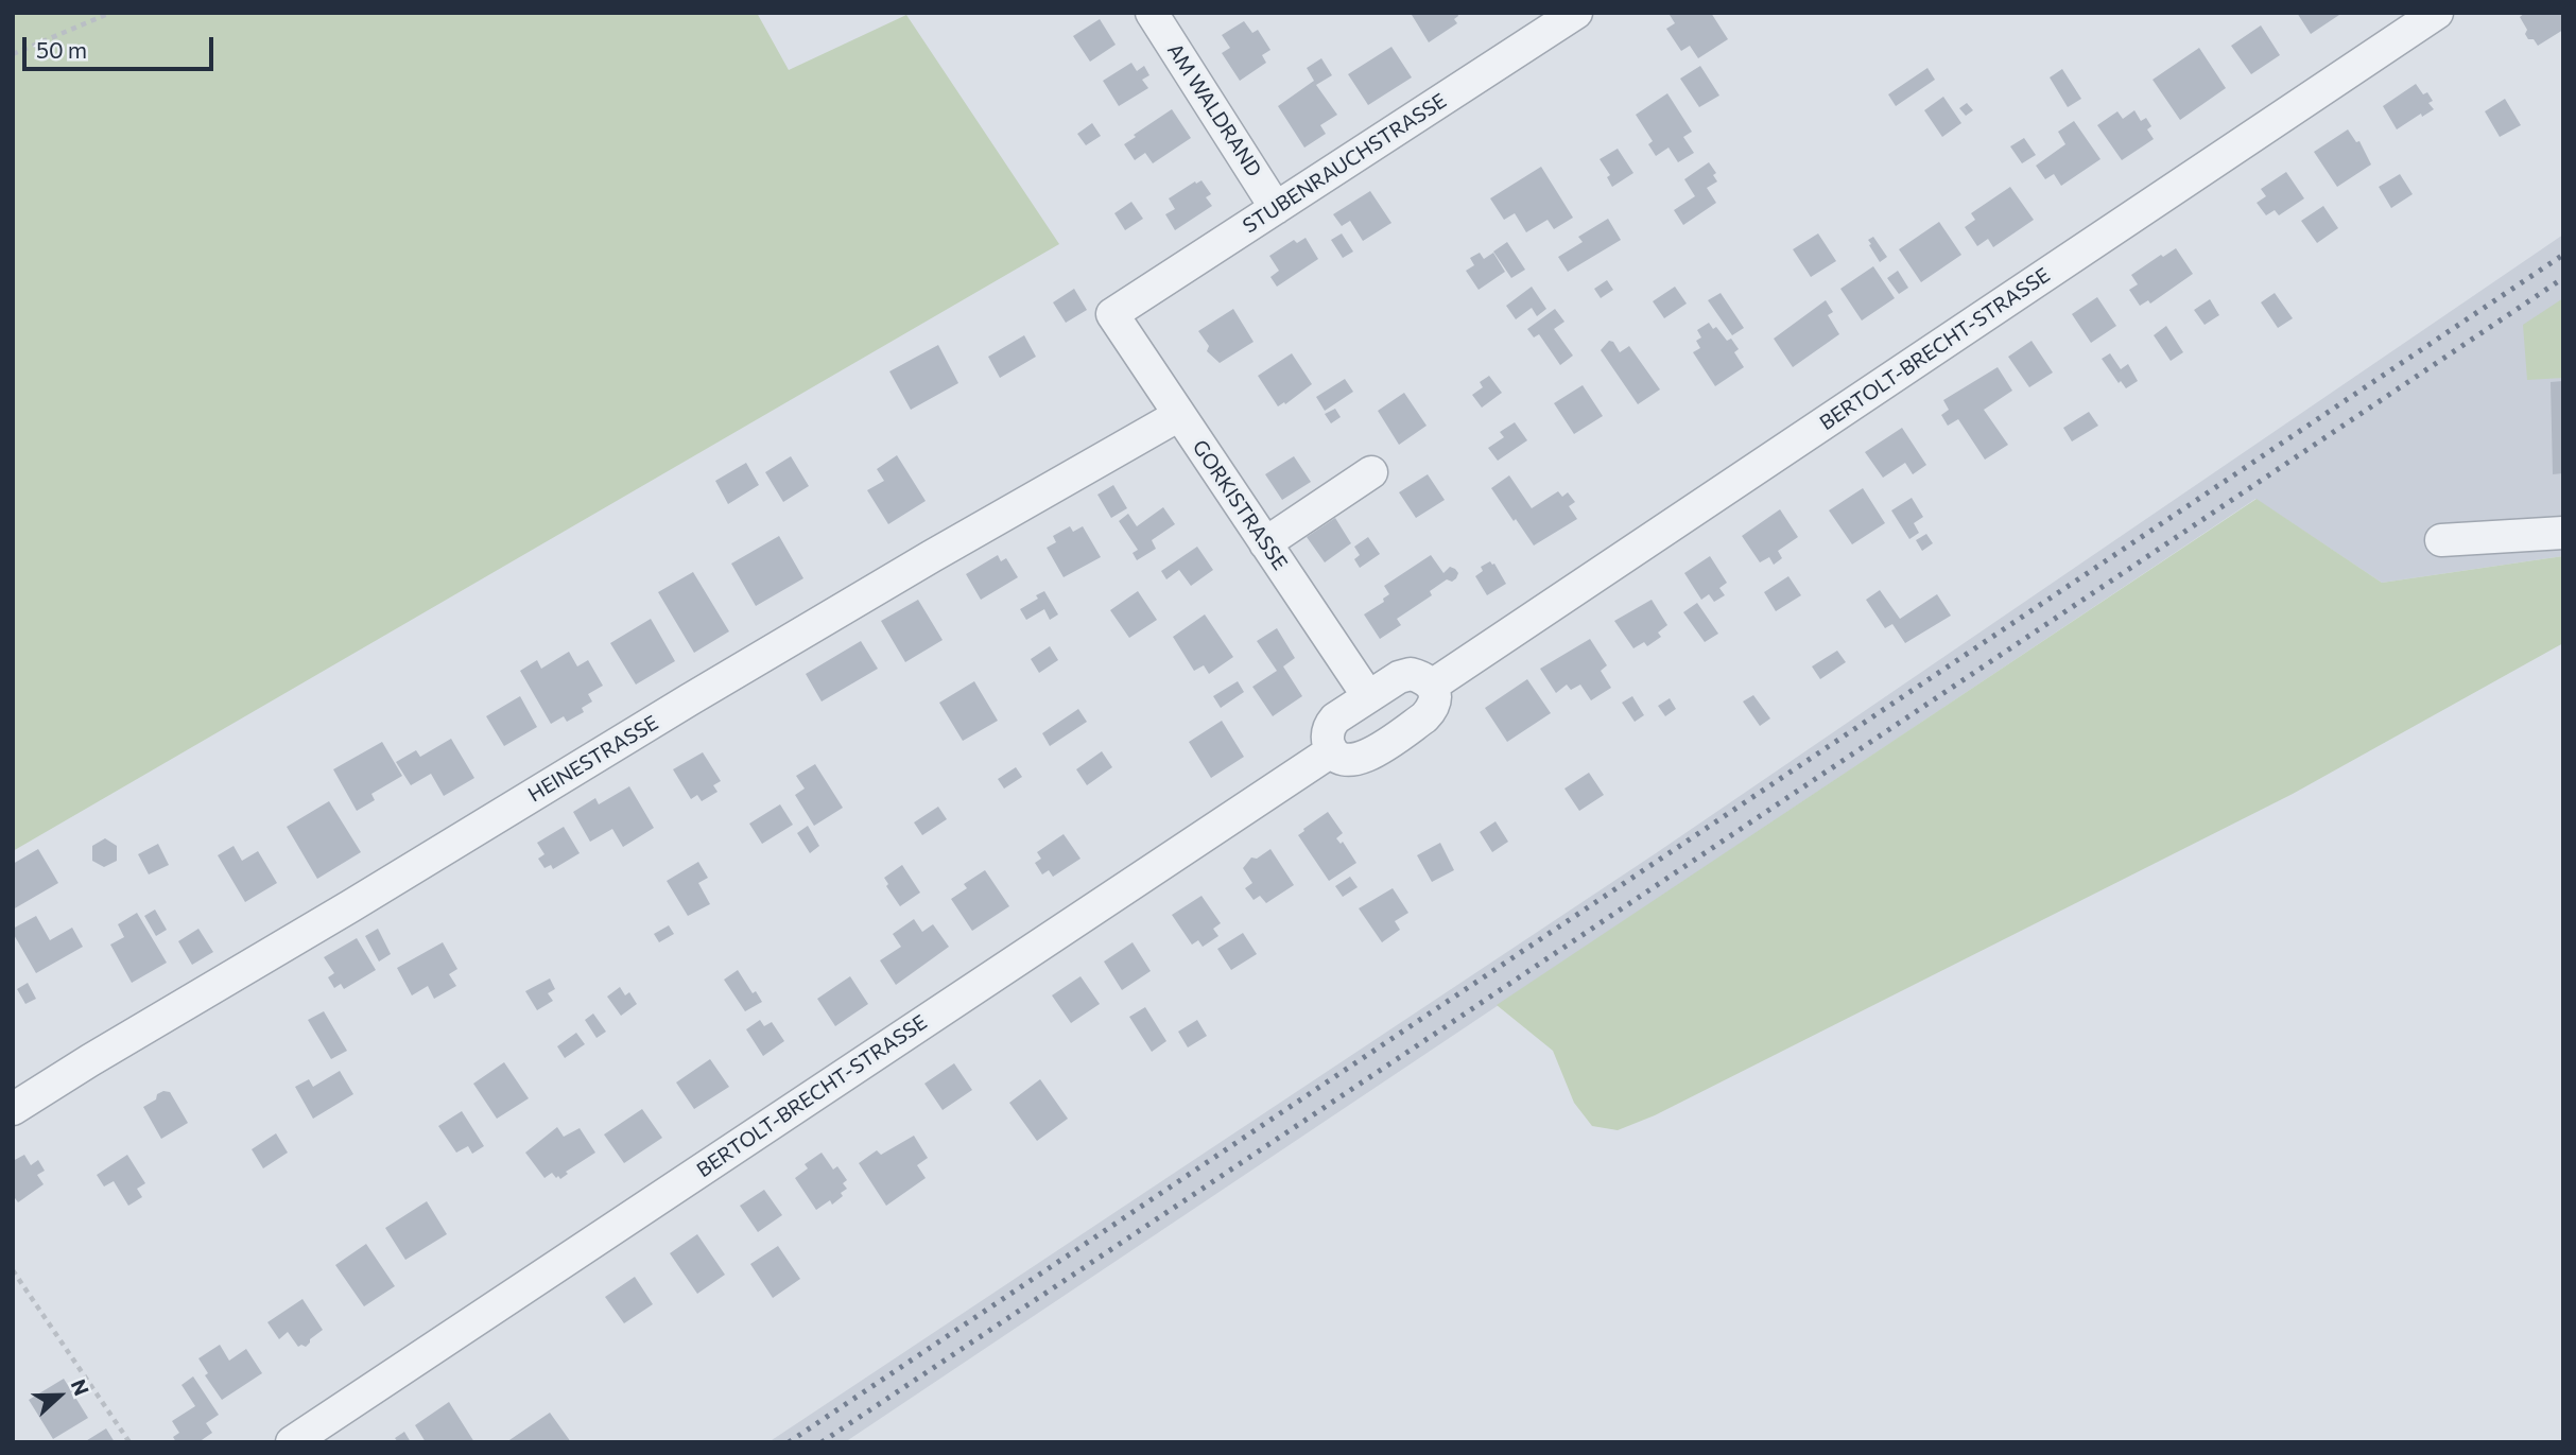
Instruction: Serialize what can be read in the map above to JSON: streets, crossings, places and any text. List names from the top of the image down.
{
  "streets": {
    "street": [
      "AM WALDRAND",
      "STUBENRAUCHSTRASSE",
      "BERTOLT-BRECHT-STRASSE",
      "GORKISTRASSE",
      "HEINESTRASSE"
    ]
  },
  "crossings": [
    ["AM WALDRAND", "STUBENRAUCHSTRASSE"],
    ["STUBENRAUCHSTRASSE", "GORKISTRASSE"],
    ["GORKISTRASSE", "HEINESTRASSE"]
  ],
  "scale_bar": "50 m",
  "north": "right"
}
